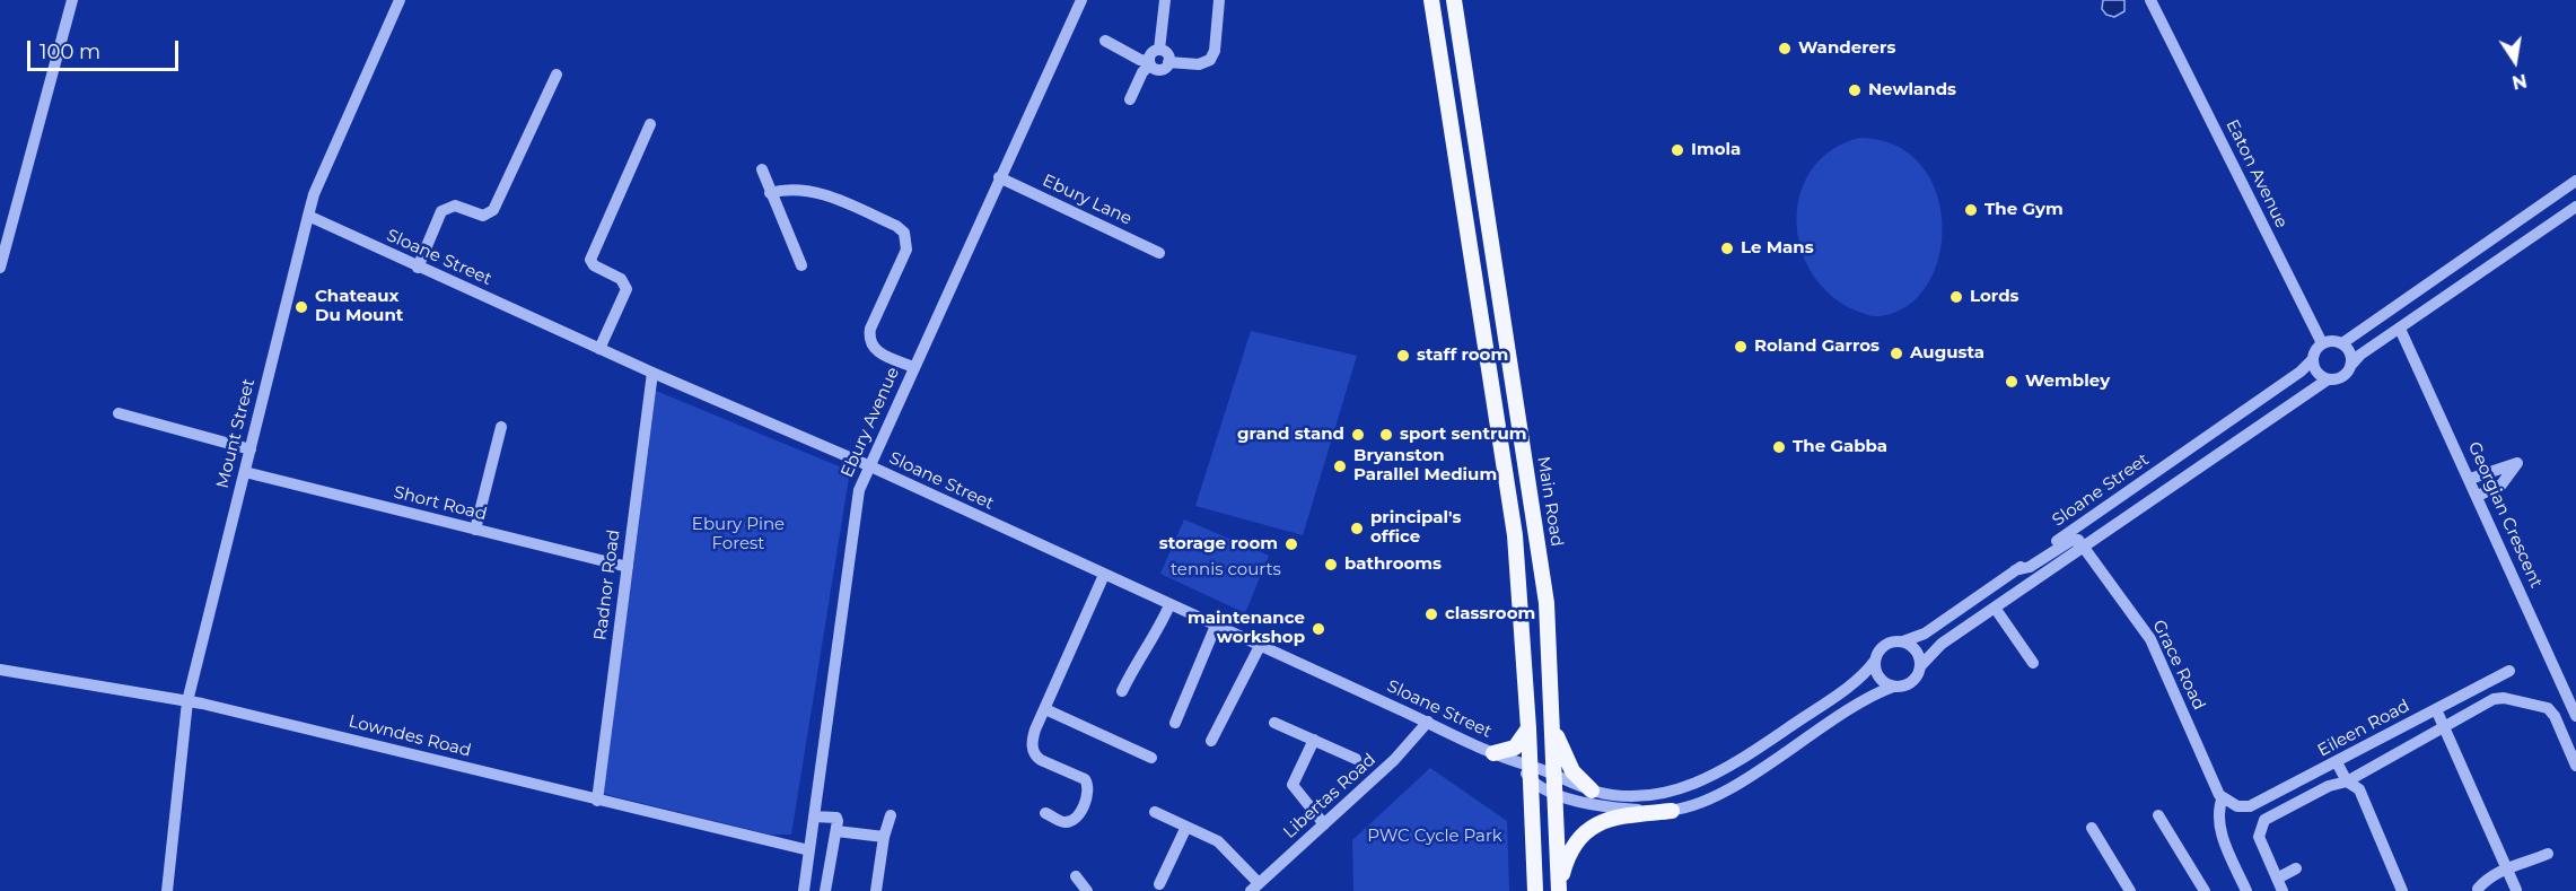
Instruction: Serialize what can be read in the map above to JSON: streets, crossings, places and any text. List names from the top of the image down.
{
  "streets": {
    "main road": ["Main Road"],
    "street": [
      "Eaton Avenue",
      "Ebury Lane",
      "Sloane Street",
      "Ebury Avenue",
      "Mount Street",
      "Short Road",
      "Georgian Crescent",
      "Radnor Road",
      "Grace Road",
      "Eileen Road",
      "Lowndes Road",
      "Libertas Road"
    ]
  },
  "crossings": [
    ["Eaton Avenue", "Sloane Street"],
    ["Ebury Lane", "Ebury Avenue"],
    ["Sloane Street", "Ebury Avenue"],
    ["Sloane Street", "Mount Street"],
    ["Sloane Street", "Main Road"],
    ["Sloane Street", "Radnor Road"],
    ["Sloane Street", "Grace Road"],
    ["Sloane Street", "Libertas Road"],
    ["Ebury Avenue", "Lowndes Road"],
    ["Mount Street", "Short Road"],
    ["Mount Street", "Lowndes Road"],
    ["Short Road", "Radnor Road"],
    ["Radnor Road", "Lowndes Road"],
    ["Grace Road", "Eileen Road"]
  ],
  "parks": ["Ebury Pine Forest", "tennis courts", "PWC Cycle Park"],
  "places": [
    "Wanderers",
    "Newlands",
    "Imola",
    "The Gym",
    "Le Mans",
    "Lords",
    "Chateaux Du Mount",
    "Roland Garros",
    "Augusta",
    "staff room",
    "Wembley",
    "grand stand",
    "sport sentrum",
    "The Gabba",
    "Bryanston Parallel Medium",
    "principal's office",
    "storage room",
    "bathrooms",
    "classroom",
    "maintenance workshop"
  ],
  "scale_bar": "100 m",
  "north": "bottom"
}
